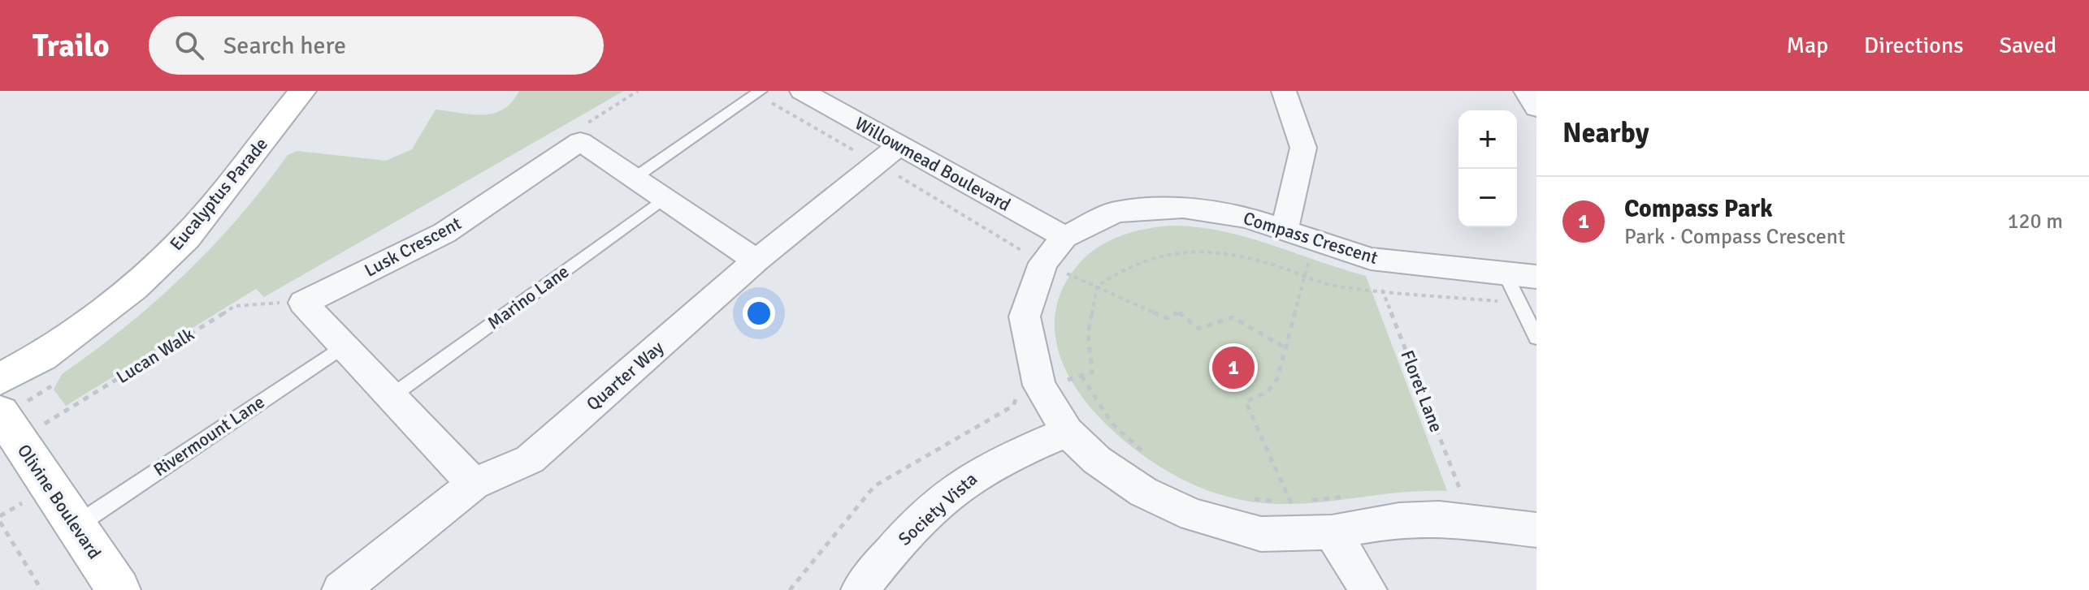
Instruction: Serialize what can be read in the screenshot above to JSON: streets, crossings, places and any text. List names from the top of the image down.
{
  "streets": {
    "street": [
      "Willowmead Boulevard",
      "Eucalyptus Parade",
      "Compass Crescent",
      "Lusk Crescent",
      "Quarter Way",
      "Olivine Boulevard",
      "Society Vista"
    ],
    "lane": ["Marino Lane", "Rivermount Lane"],
    "path": ["Lucan Walk", "Floret Lane"]
  },
  "crossings": [
    ["Willowmead Boulevard", "Compass Crescent"],
    ["Willowmead Boulevard", "Quarter Way"],
    ["Compass Crescent", "Society Vista"],
    ["Lusk Crescent", "Lucan Walk"],
    ["Lucan Walk", "Olivine Boulevard"],
    ["Rivermount Lane", "Olivine Boulevard"]
  ],
  "page": {
    "header": "Trailo",
    "search": "Search here",
    "nav": ["Map", "Directions", "Saved"],
    "heading": "Nearby",
    "map_buttons": ["+", "−"],
    "list": [
      {
        "mark": "1",
        "name": "Compass Park",
        "note": "Park · Compass Crescent",
        "value": "120 m"
      }
    ],
    "pins": "1"
  }
}
